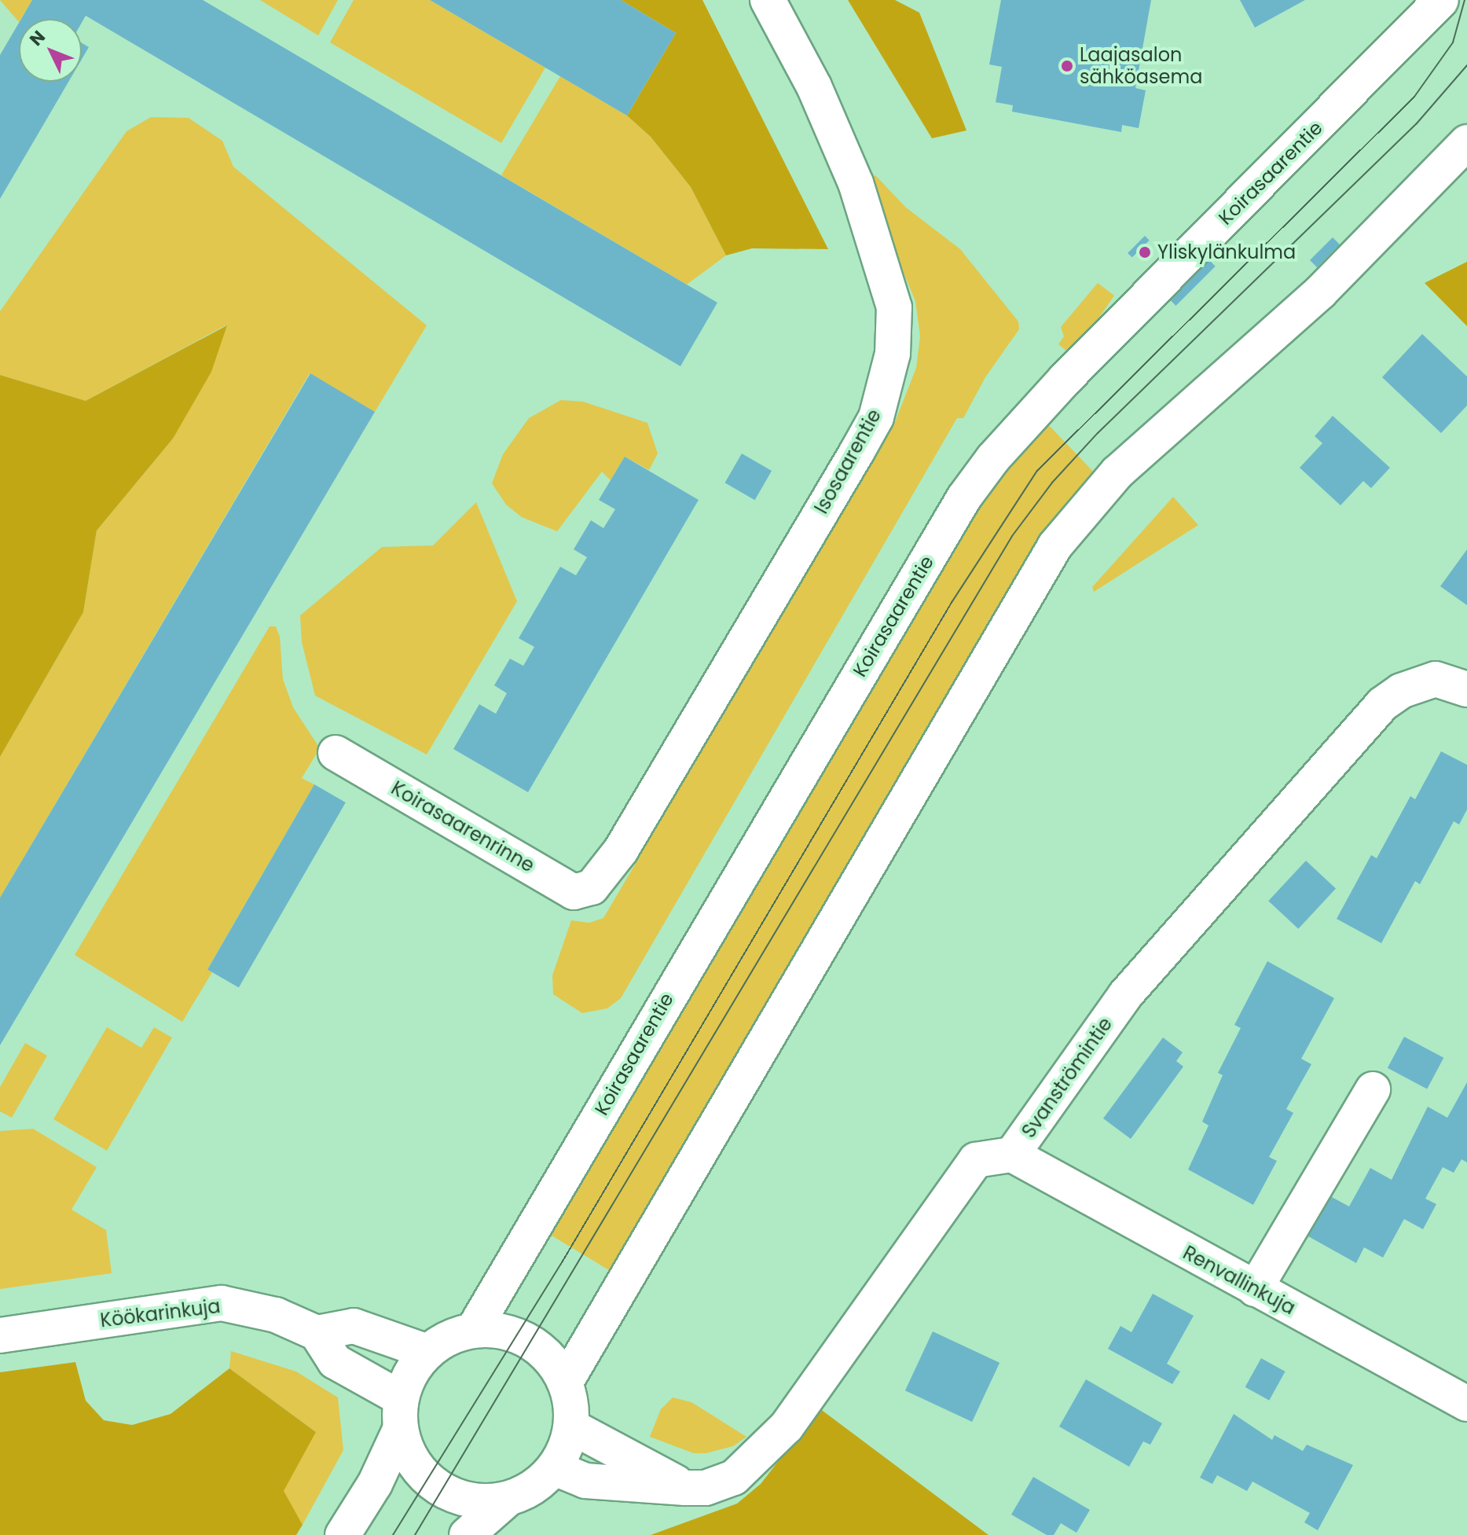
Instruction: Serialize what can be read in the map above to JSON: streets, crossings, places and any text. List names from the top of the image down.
{
  "streets": {
    "main road": [
      "Koirasaarentie",
      "Isosaarentie",
      "Koirasaarenrinne",
      "Svanströmintie",
      "Renvallinkuja",
      "Köökarinkuja"
    ]
  },
  "crossings": [
    ["Koirasaarentie", "Svanströmintie"],
    ["Isosaarentie", "Koirasaarenrinne"],
    ["Svanströmintie", "Renvallinkuja"]
  ],
  "places": ["Laajasalon sähköasema", "Yliskylänkulma"],
  "north": "top left"
}
